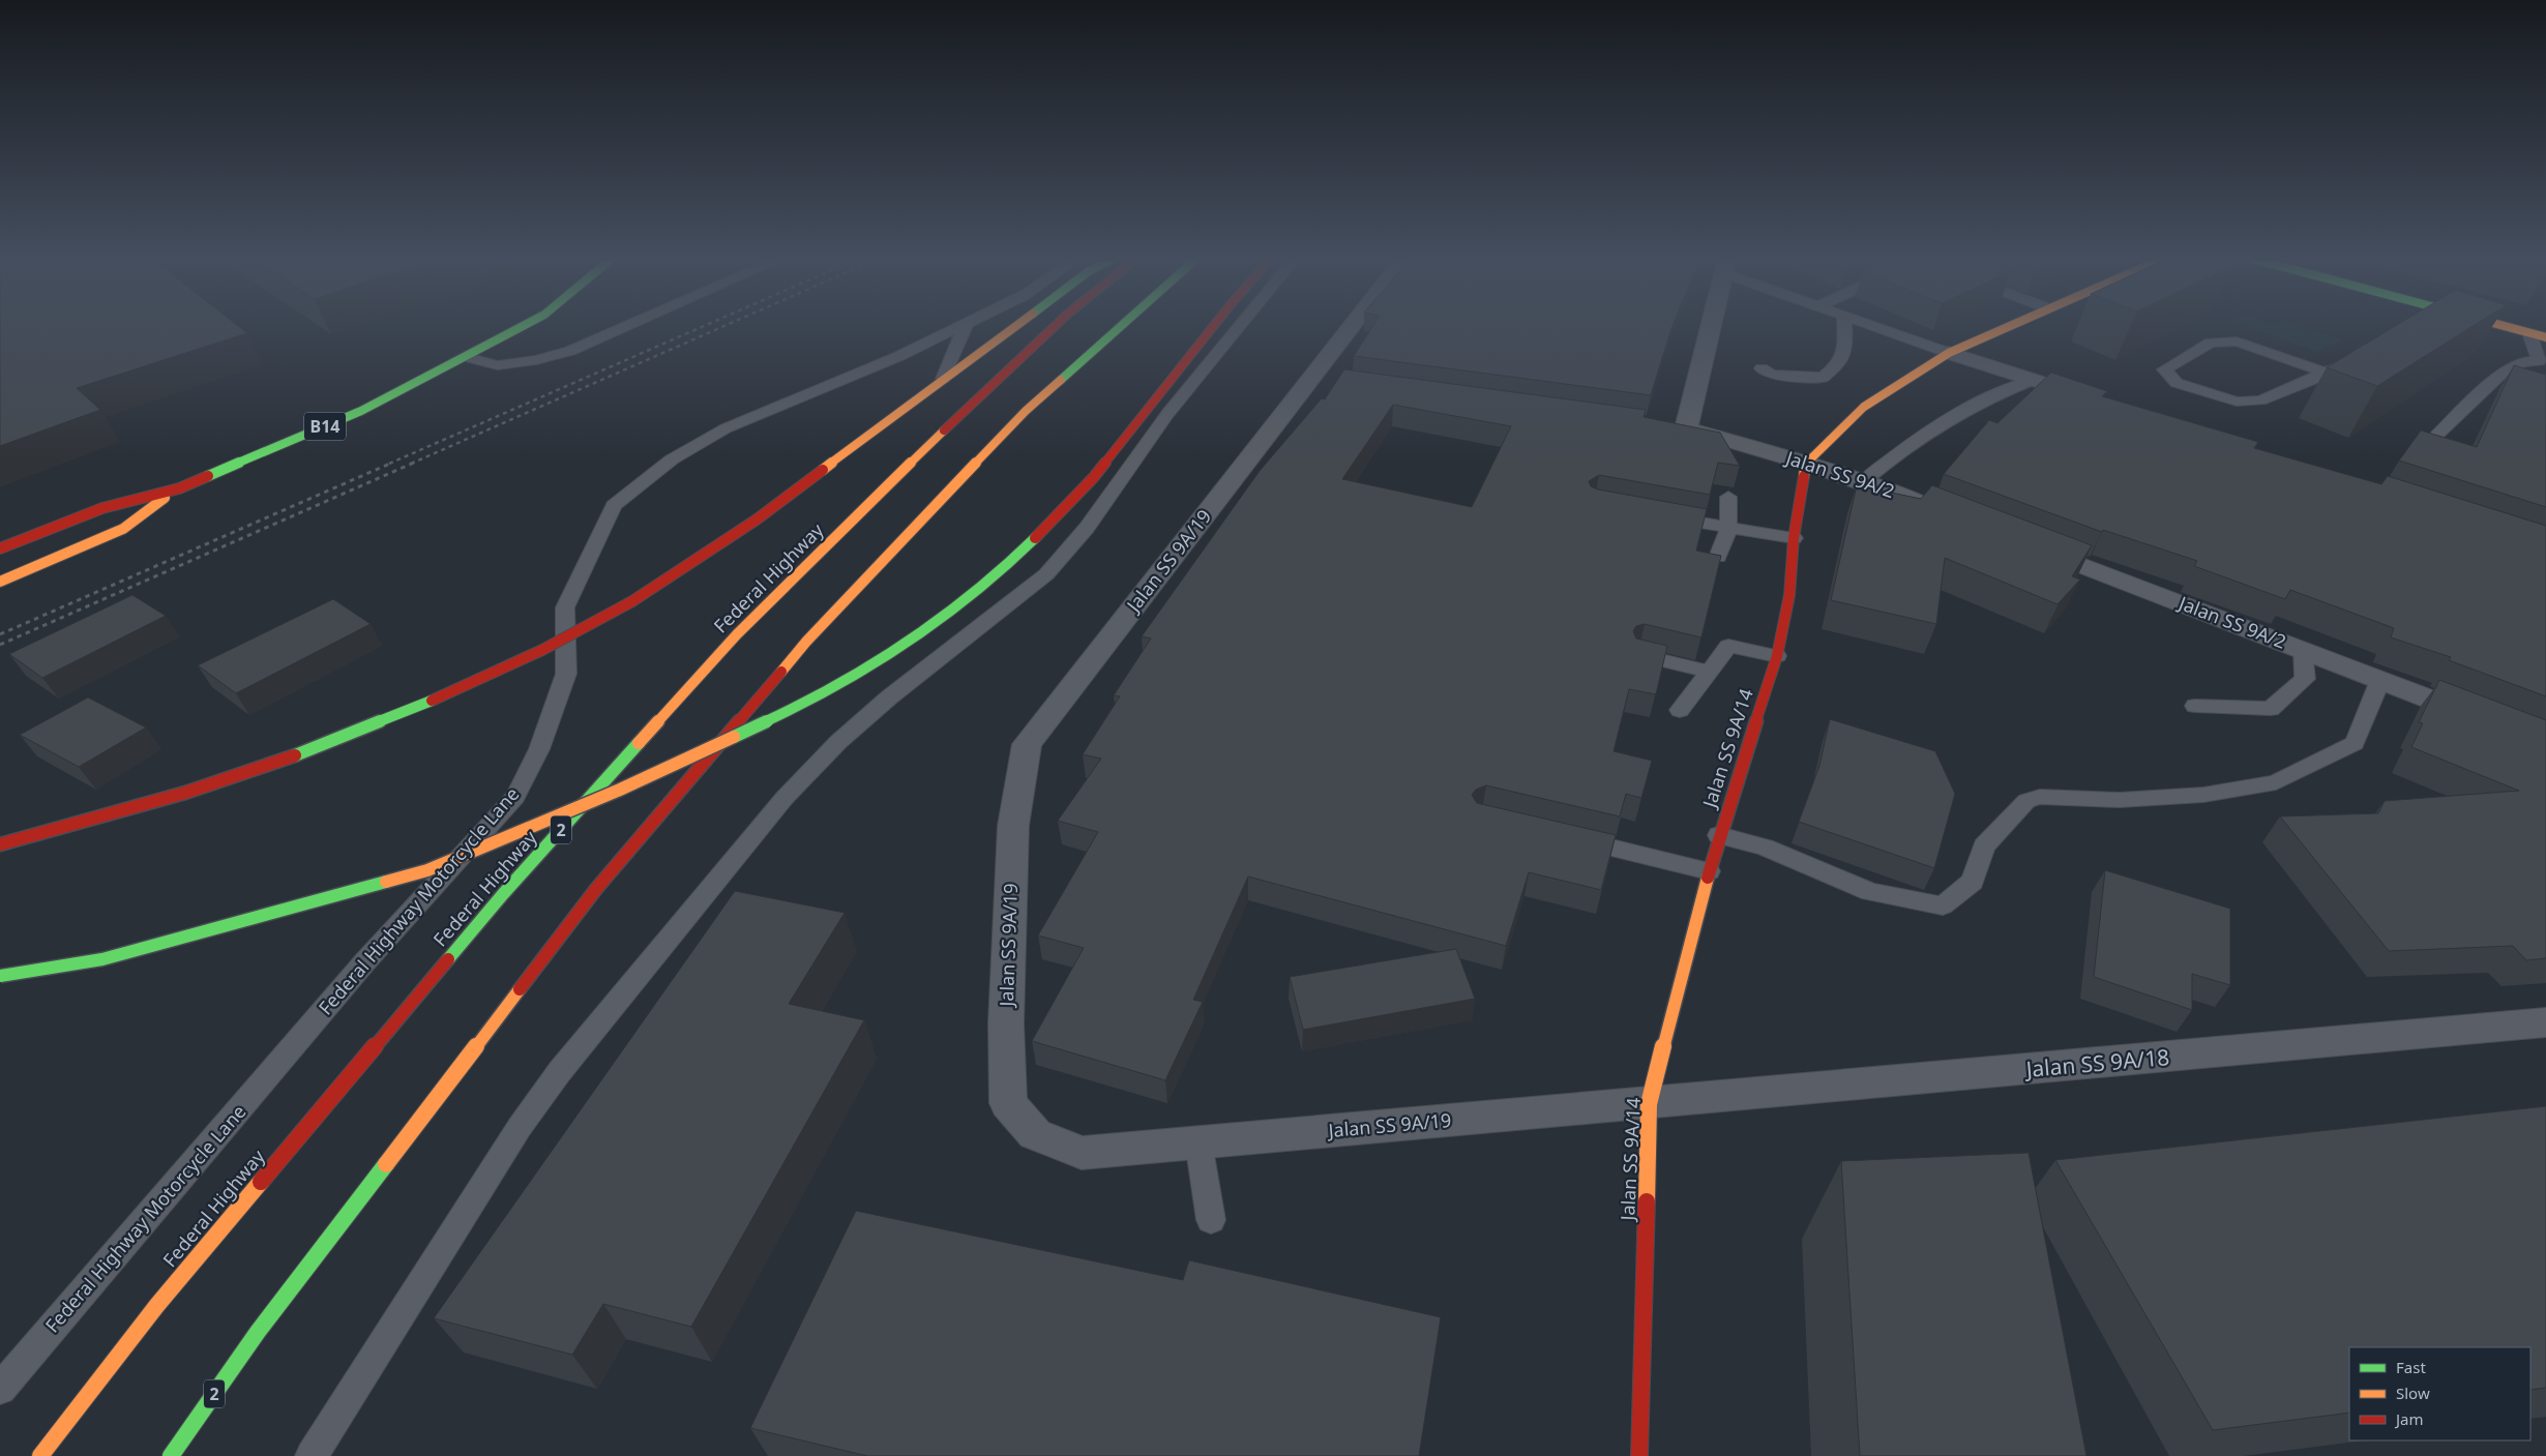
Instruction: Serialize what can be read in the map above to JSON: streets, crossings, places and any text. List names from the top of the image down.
{
  "streets": {
    "main road": [
      "B14",
      "Federal Highway",
      "Jalan SS 9A/14",
      "2"
    ],
    "street": ["Jalan SS 9A/2", "Jalan SS 9A/19", "Jalan SS 9A/18"],
    "lane": ["Federal Highway Motorcycle Lane"]
  },
  "crossings": [
    ["Jalan SS 9A/2", "Jalan SS 9A/14"],
    ["Jalan SS 9A/19", "Jalan SS 9A/14"],
    ["Jalan SS 9A/19", "Jalan SS 9A/18"],
    ["Jalan SS 9A/14", "Jalan SS 9A/18"]
  ],
  "legend": ["Fast", "Slow", "Jam"]
}
